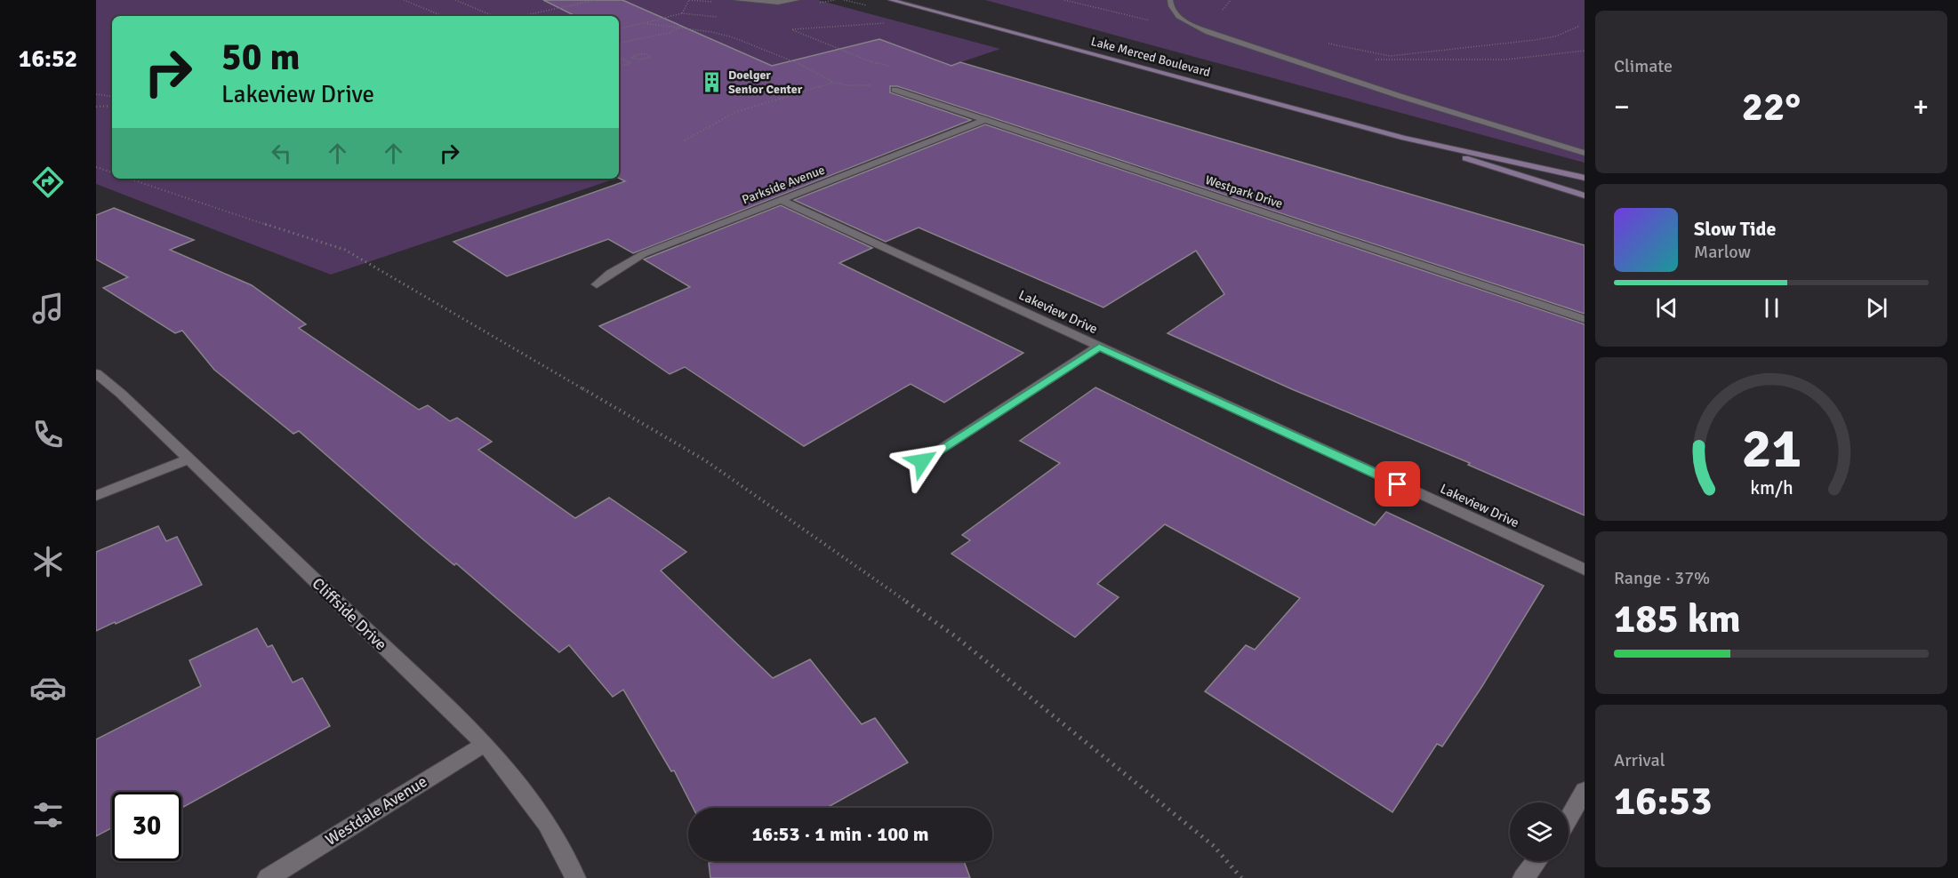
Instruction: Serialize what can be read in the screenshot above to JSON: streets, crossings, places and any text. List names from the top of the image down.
{
  "streets": {
    "main road": ["Lake Merced Boulevard"],
    "street": [
      "Parkside Avenue",
      "Westpark Drive",
      "Lakeview Drive",
      "Cliffside Drive",
      "Westdale Avenue"
    ]
  },
  "crossings": [
    ["Parkside Avenue", "Westpark Drive"],
    ["Parkside Avenue", "Lakeview Drive"],
    ["Cliffside Drive", "Westdale Avenue"]
  ],
  "places": {
    "building": ["Doelger Senior Center"]
  },
  "page": {
    "tabs": "16:52",
    "tile": [
      "Climate",
      ["Range · 37%", "185 km"],
      ["Arrival", "16:53"]
    ],
    "turn": ["50 m", "Lakeview Drive"],
    "heat": ["−", "22°", "+"],
    "song": ["Slow Tide", "Marlow"],
    "limit": "30",
    "trip": "16:53 · 1 min · 100 m",
    "gauge": ["21", "km/h"]
  }
}
